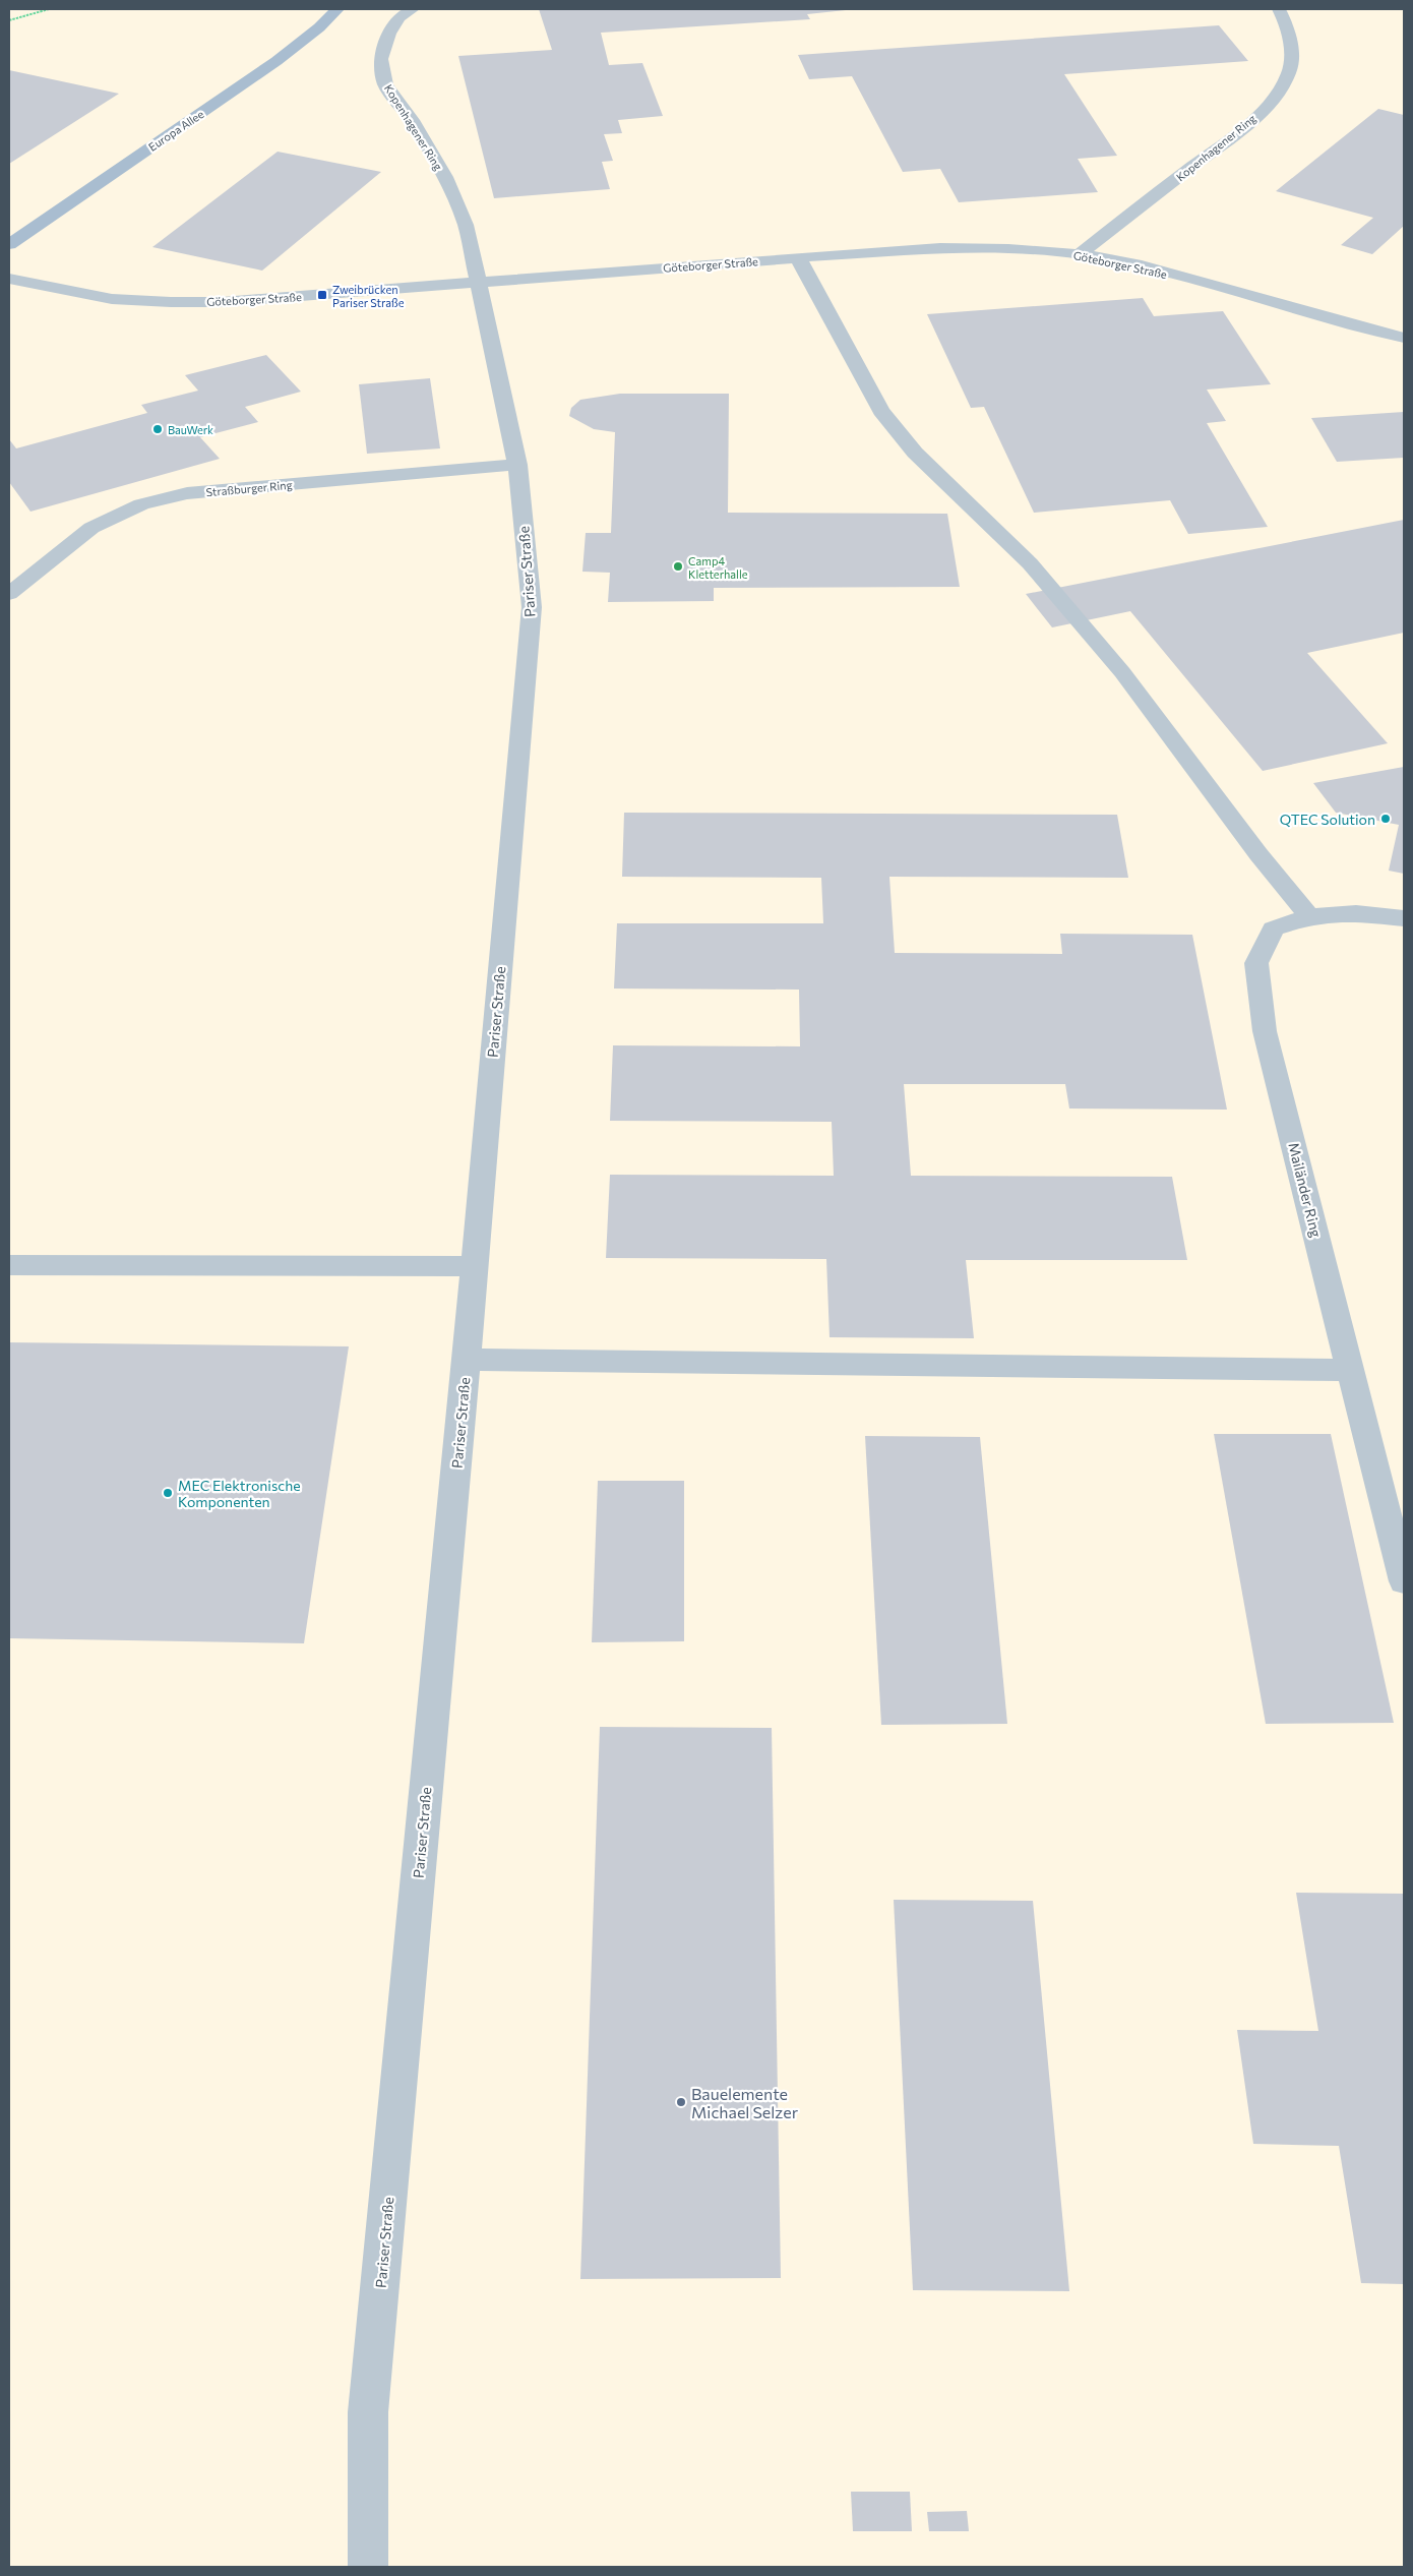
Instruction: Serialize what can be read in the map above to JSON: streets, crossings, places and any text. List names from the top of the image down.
{
  "streets": {
    "main road": ["Europa Allee"],
    "street": [
      "Kopenhagener Ring",
      "Göteborger Straße",
      "Straßburger Ring",
      "Pariser Straße",
      "Mailänder Ring"
    ]
  },
  "crossings": [
    ["Kopenhagener Ring", "Göteborger Straße"],
    ["Kopenhagener Ring", "Pariser Straße"],
    ["Göteborger Straße", "Pariser Straße"],
    ["Straßburger Ring", "Pariser Straße"]
  ],
  "places": {
    "transit": ["Zweibrücken Pariser Straße"],
    "other": [
      "BauWerk",
      "Camp4 Kletterhalle",
      "QTEC Solution",
      "MEC Elektronische Komponenten",
      "Bauelemente Michael Selzer"
    ]
  }
}
